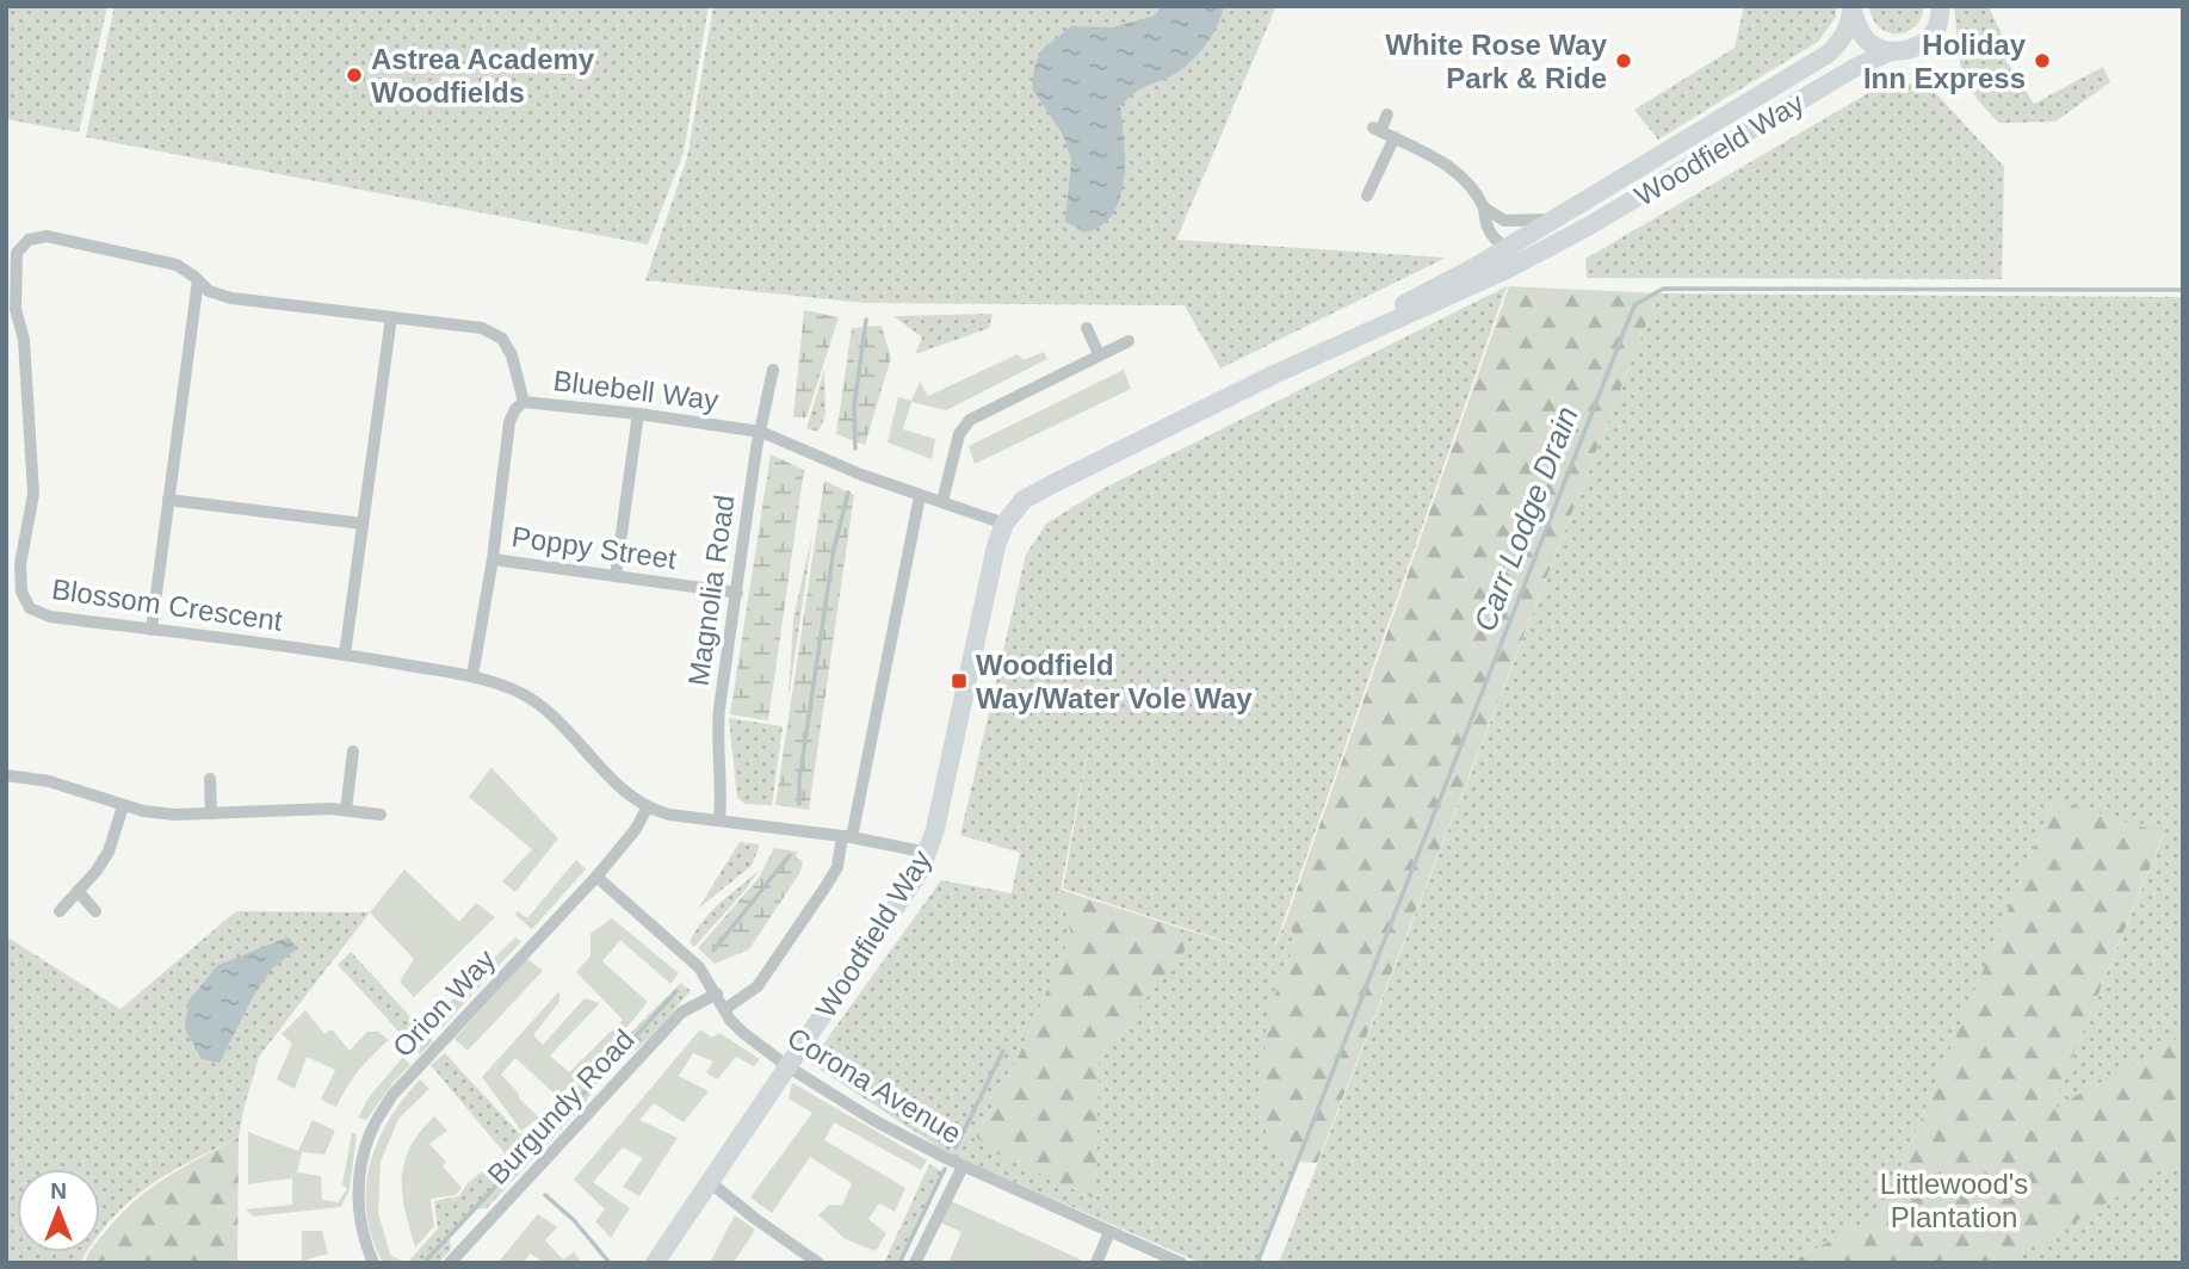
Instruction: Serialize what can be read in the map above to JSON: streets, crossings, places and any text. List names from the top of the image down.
{
  "streets": {
    "street": [
      "Woodfield Way",
      "Bluebell Way",
      "Poppy Street",
      "Magnolia Road",
      "Blossom Crescent",
      "Orion Way",
      "Corona Avenue",
      "Burgundy Road"
    ]
  },
  "crossings": [
    ["Woodfield Way", "Bluebell Way"],
    ["Woodfield Way", "Blossom Crescent"],
    ["Woodfield Way", "Corona Avenue"],
    ["Bluebell Way", "Poppy Street"],
    ["Bluebell Way", "Magnolia Road"],
    ["Bluebell Way", "Blossom Crescent"],
    ["Poppy Street", "Magnolia Road"],
    ["Magnolia Road", "Blossom Crescent"],
    ["Blossom Crescent", "Orion Way"],
    ["Orion Way", "Corona Avenue"],
    ["Corona Avenue", "Burgundy Road"]
  ],
  "water": ["Carr Lodge Drain"],
  "parks": ["Littlewood's Plantation"],
  "places": {
    "other": ["White Rose Way Park & Ride", "Holiday Inn Express", "Astrea Academy Woodfields"],
    "transit": ["Woodfield Way/Water Vole Way"]
  },
  "north": "top"
}
